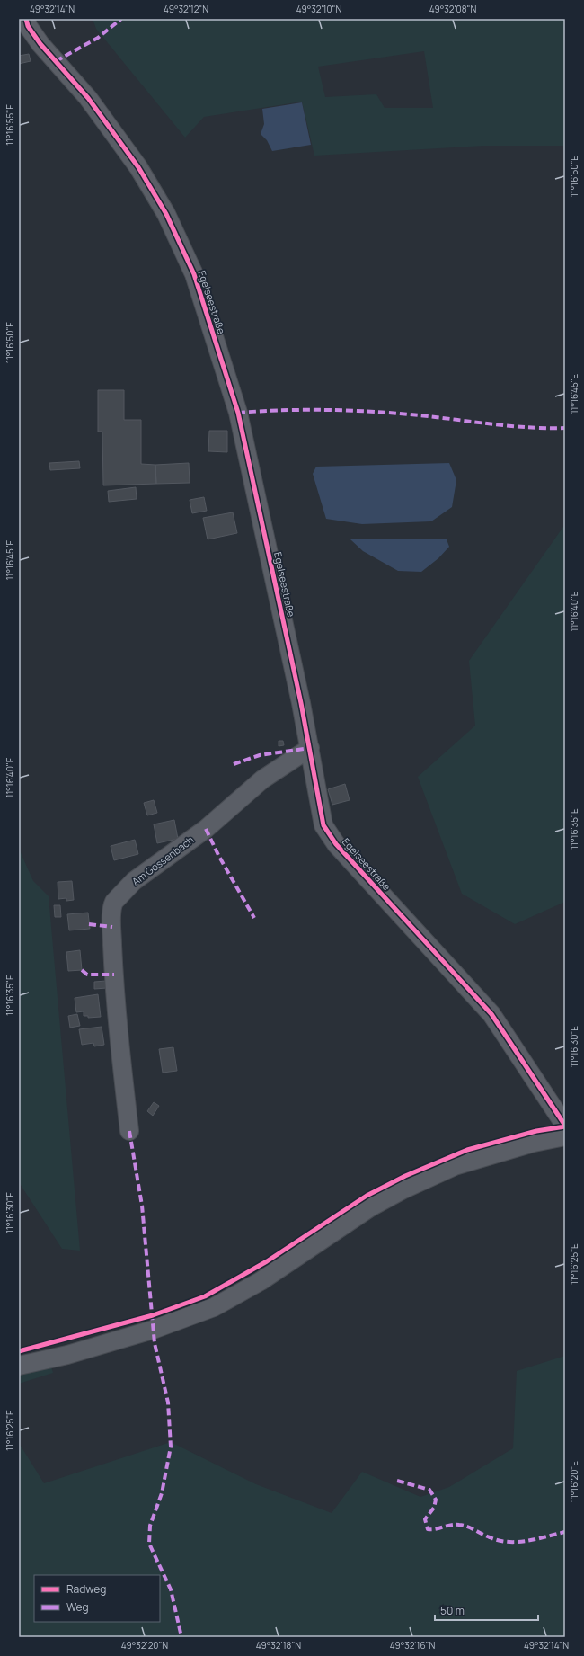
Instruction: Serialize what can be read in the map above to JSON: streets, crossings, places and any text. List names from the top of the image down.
{
  "streets": {
    "street": ["Egelseestraße", "Am Gossenbach"]
  },
  "crossings": [
    ["Egelseestraße", "Am Gossenbach"]
  ],
  "legend": ["Radweg", "Weg"],
  "scale_bar": "50 m",
  "coordinates": [
    "49°32'14\"N",
    "49°32'12\"N",
    "49°32'10\"N",
    "49°32'08\"N",
    "11°16'55\"E",
    "11°16'50\"E",
    "11°16'45\"E",
    "11°16'40\"E",
    "11°16'35\"E",
    "11°16'30\"E",
    "11°16'25\"E",
    "11°16'20\"E",
    "49°32'20\"N",
    "49°32'18\"N",
    "49°32'16\"N"
  ]
}
